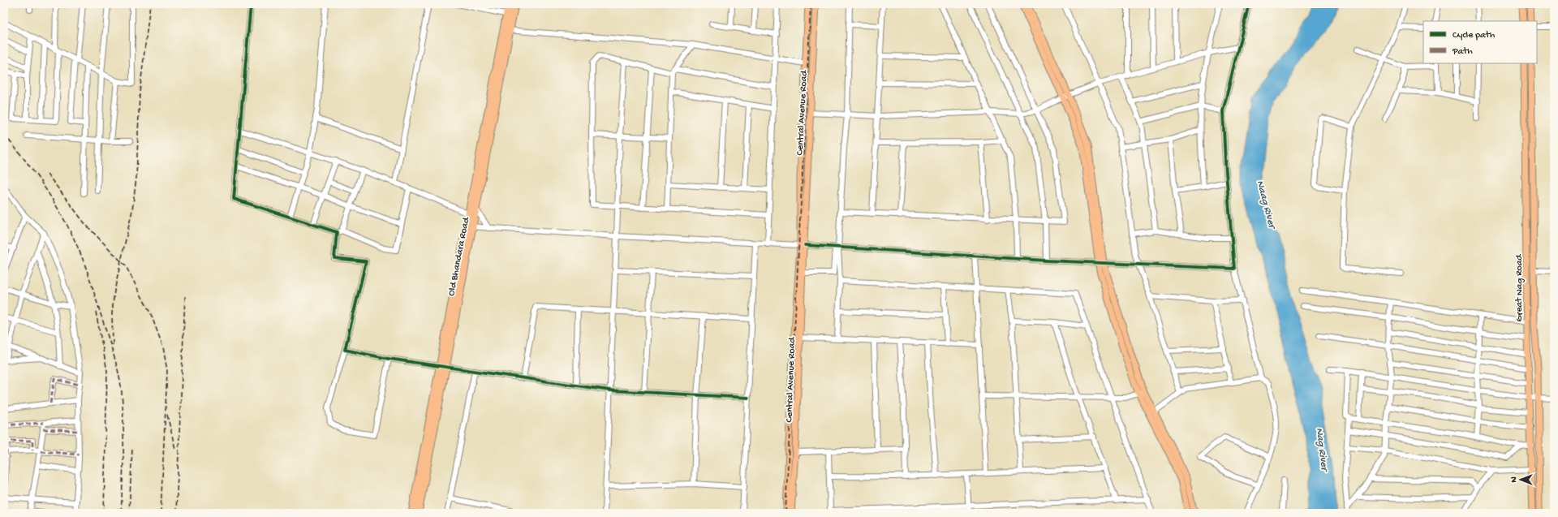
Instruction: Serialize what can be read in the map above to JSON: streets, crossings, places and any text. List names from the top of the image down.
{
  "streets": {
    "highway": ["Old Bhandara Road"],
    "main road": ["Central Avenue Road", "Great Nag Road"]
  },
  "water": ["Naag River", "Nag River"],
  "legend": ["Cycle path", "Path"],
  "north": "left"
}
